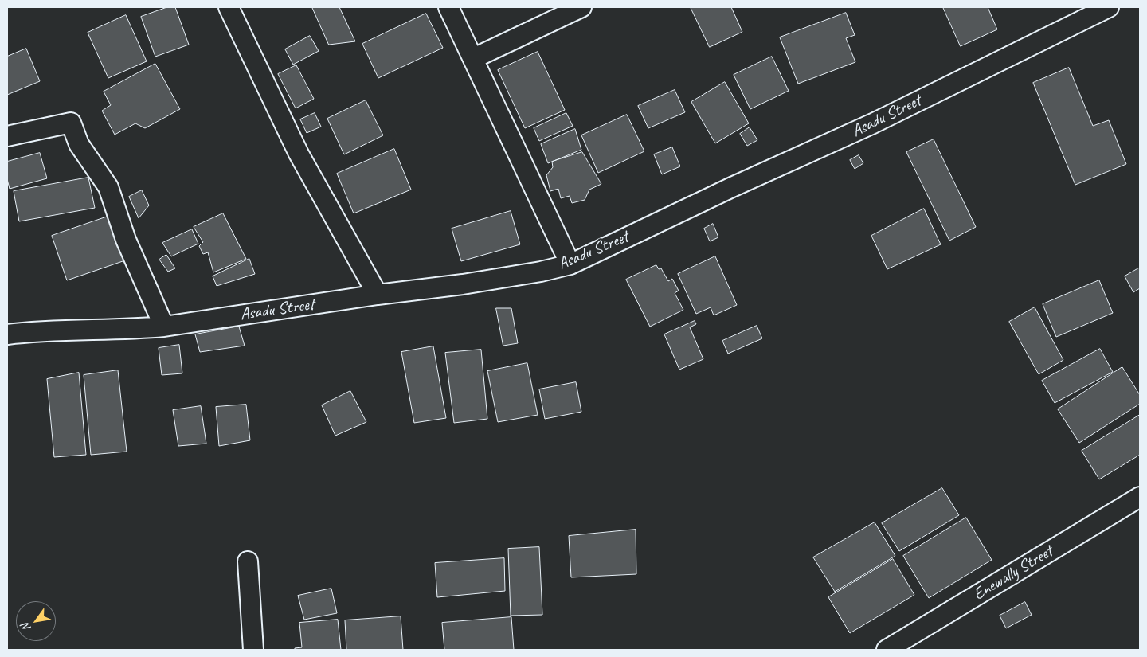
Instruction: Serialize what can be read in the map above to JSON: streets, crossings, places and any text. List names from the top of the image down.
{
  "streets": {
    "street": ["Asadu Street", "Enewally Street"]
  },
  "north": "bottom left"
}
